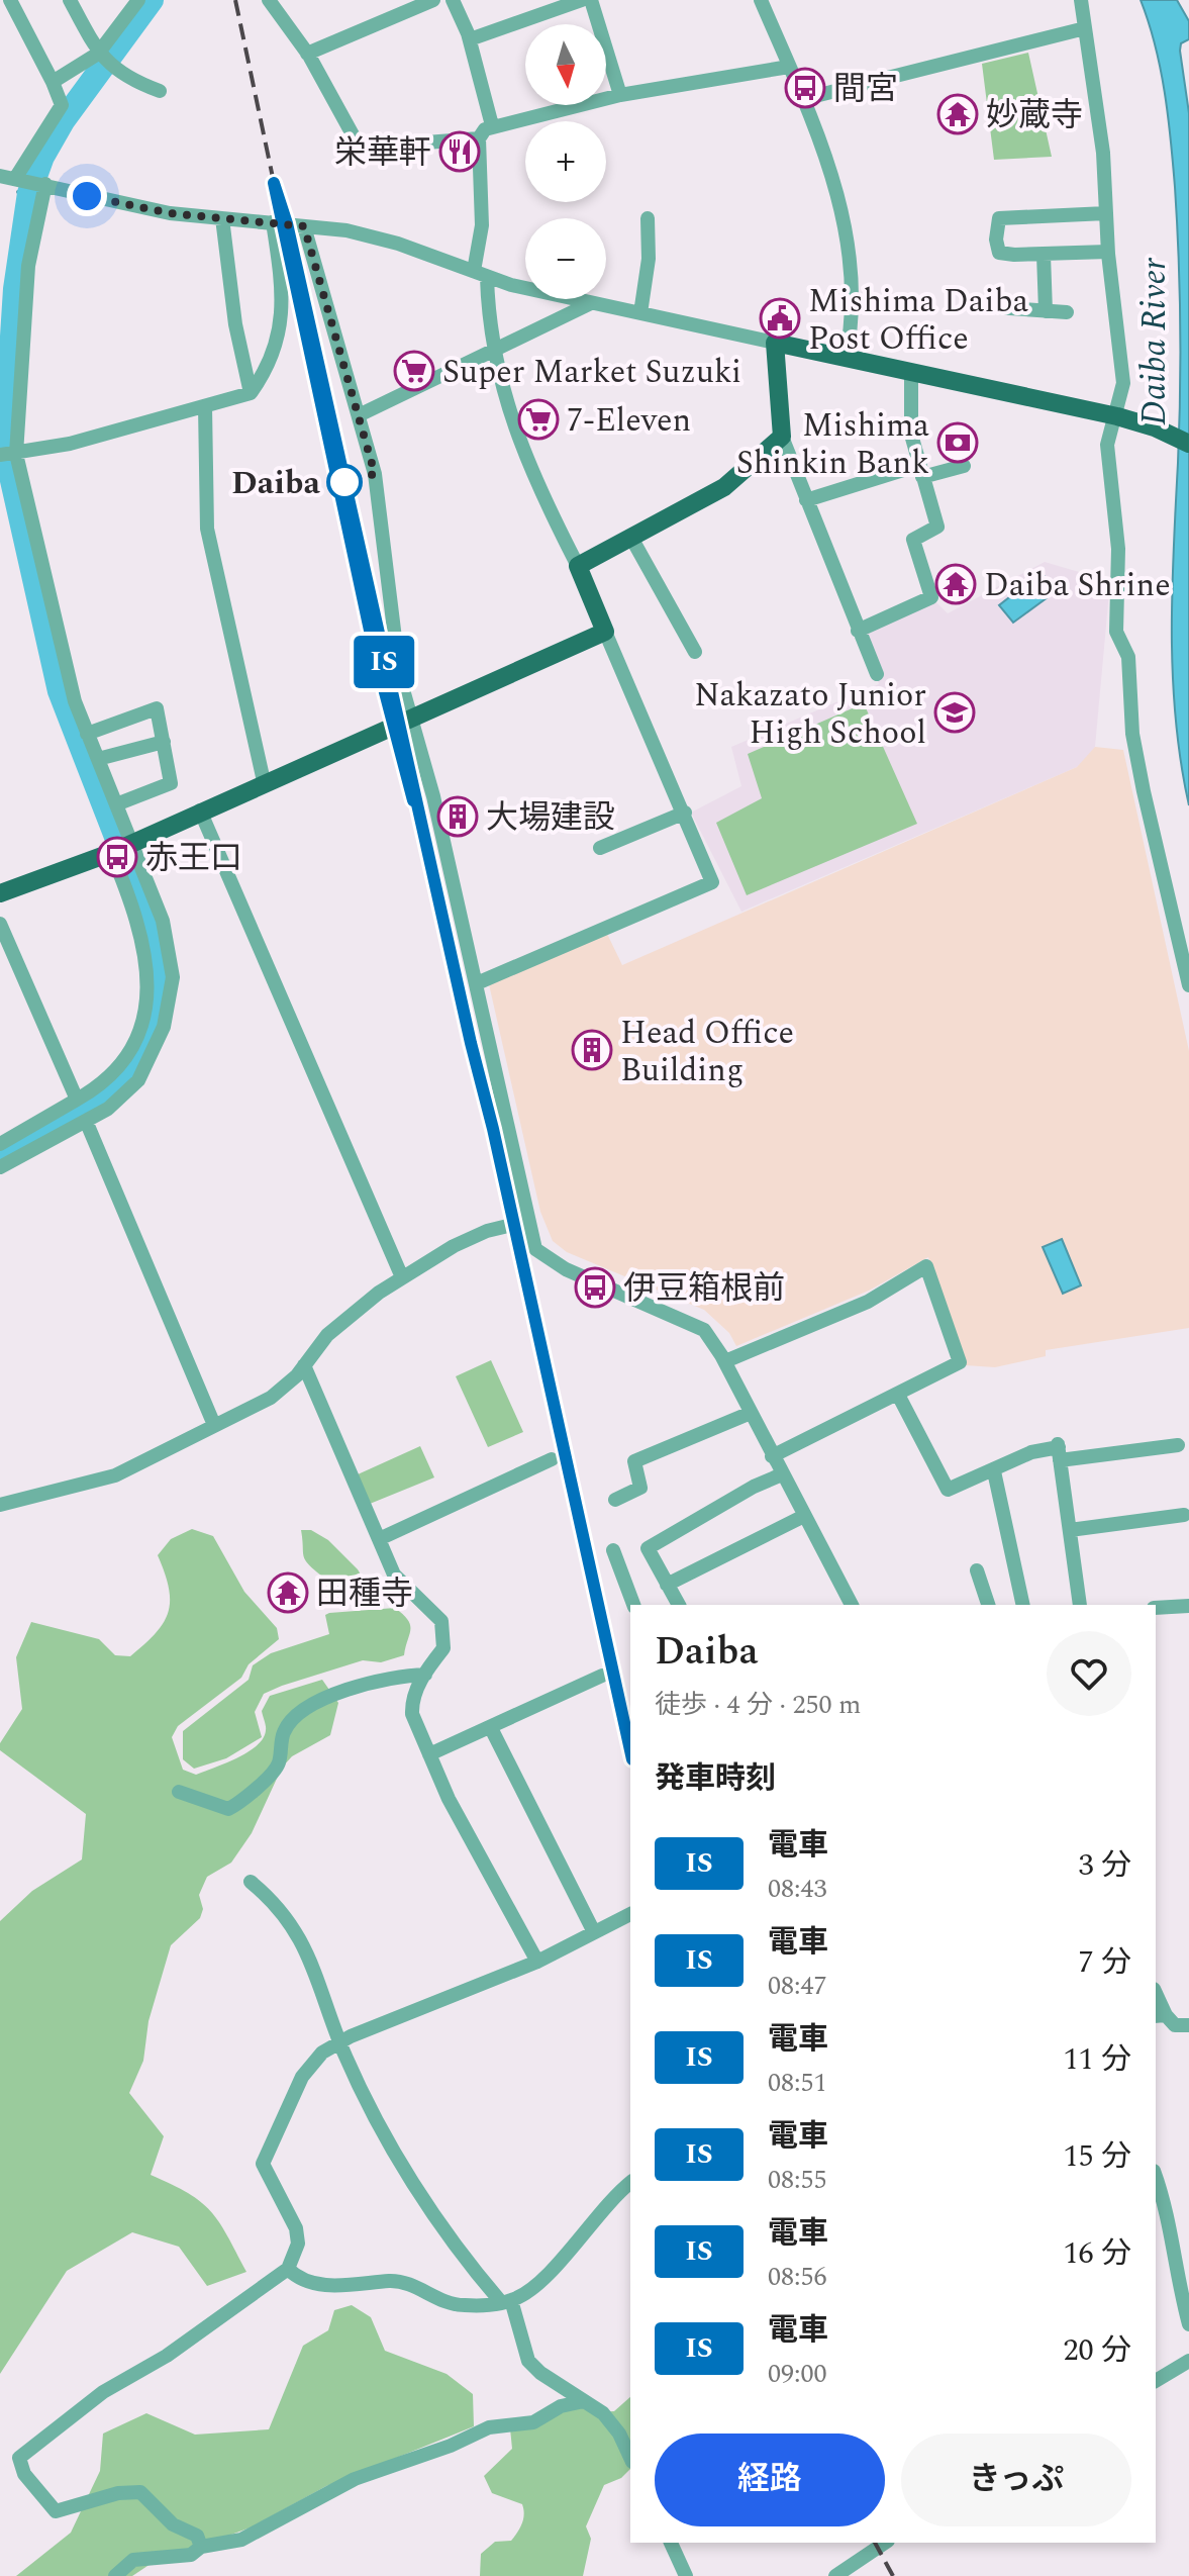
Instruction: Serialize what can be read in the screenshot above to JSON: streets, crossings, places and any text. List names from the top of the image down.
{
  "water": ["Daiba River"],
  "places": {
    "bus stop": ["間宮", "赤王口", "伊豆箱根前"],
    "temple": ["妙蔵寺", "Daiba Shrine", "田種寺"],
    "restaurant": ["栄華軒"],
    "public building": ["Mishima Daiba Post Office"],
    "supermarket": ["Super Market Suzuki", "7-Eleven"],
    "bank": ["Mishima Shinkin Bank"],
    "other": ["Daiba"],
    "school or university": ["Nakazato Junior High School"],
    "building": ["大場建設", "Head Office Building"]
  },
  "north": "bottom",
  "page": {
    "on_map": "IS",
    "map_buttons": ["+", "−"],
    "heading": [
      ["Daiba", "徒歩 · 4 分 · 250 m"],
      "発車時刻"
    ],
    "list": [
      {
        "mark": "IS",
        "name": "電車",
        "note": "08:43",
        "value": "3 分"
      },
      {
        "mark": "IS",
        "name": "電車",
        "note": "08:47",
        "value": "7 分"
      },
      {
        "mark": "IS",
        "name": "電車",
        "note": "08:51",
        "value": "11 分"
      },
      {
        "mark": "IS",
        "name": "電車",
        "note": "08:55",
        "value": "15 分"
      },
      {
        "mark": "IS",
        "name": "電車",
        "note": "08:56",
        "value": "16 分"
      },
      {
        "mark": "IS",
        "name": "電車",
        "note": "09:00",
        "value": "20 分"
      }
    ],
    "buttons": ["経路", "きっぷ"]
  }
}
